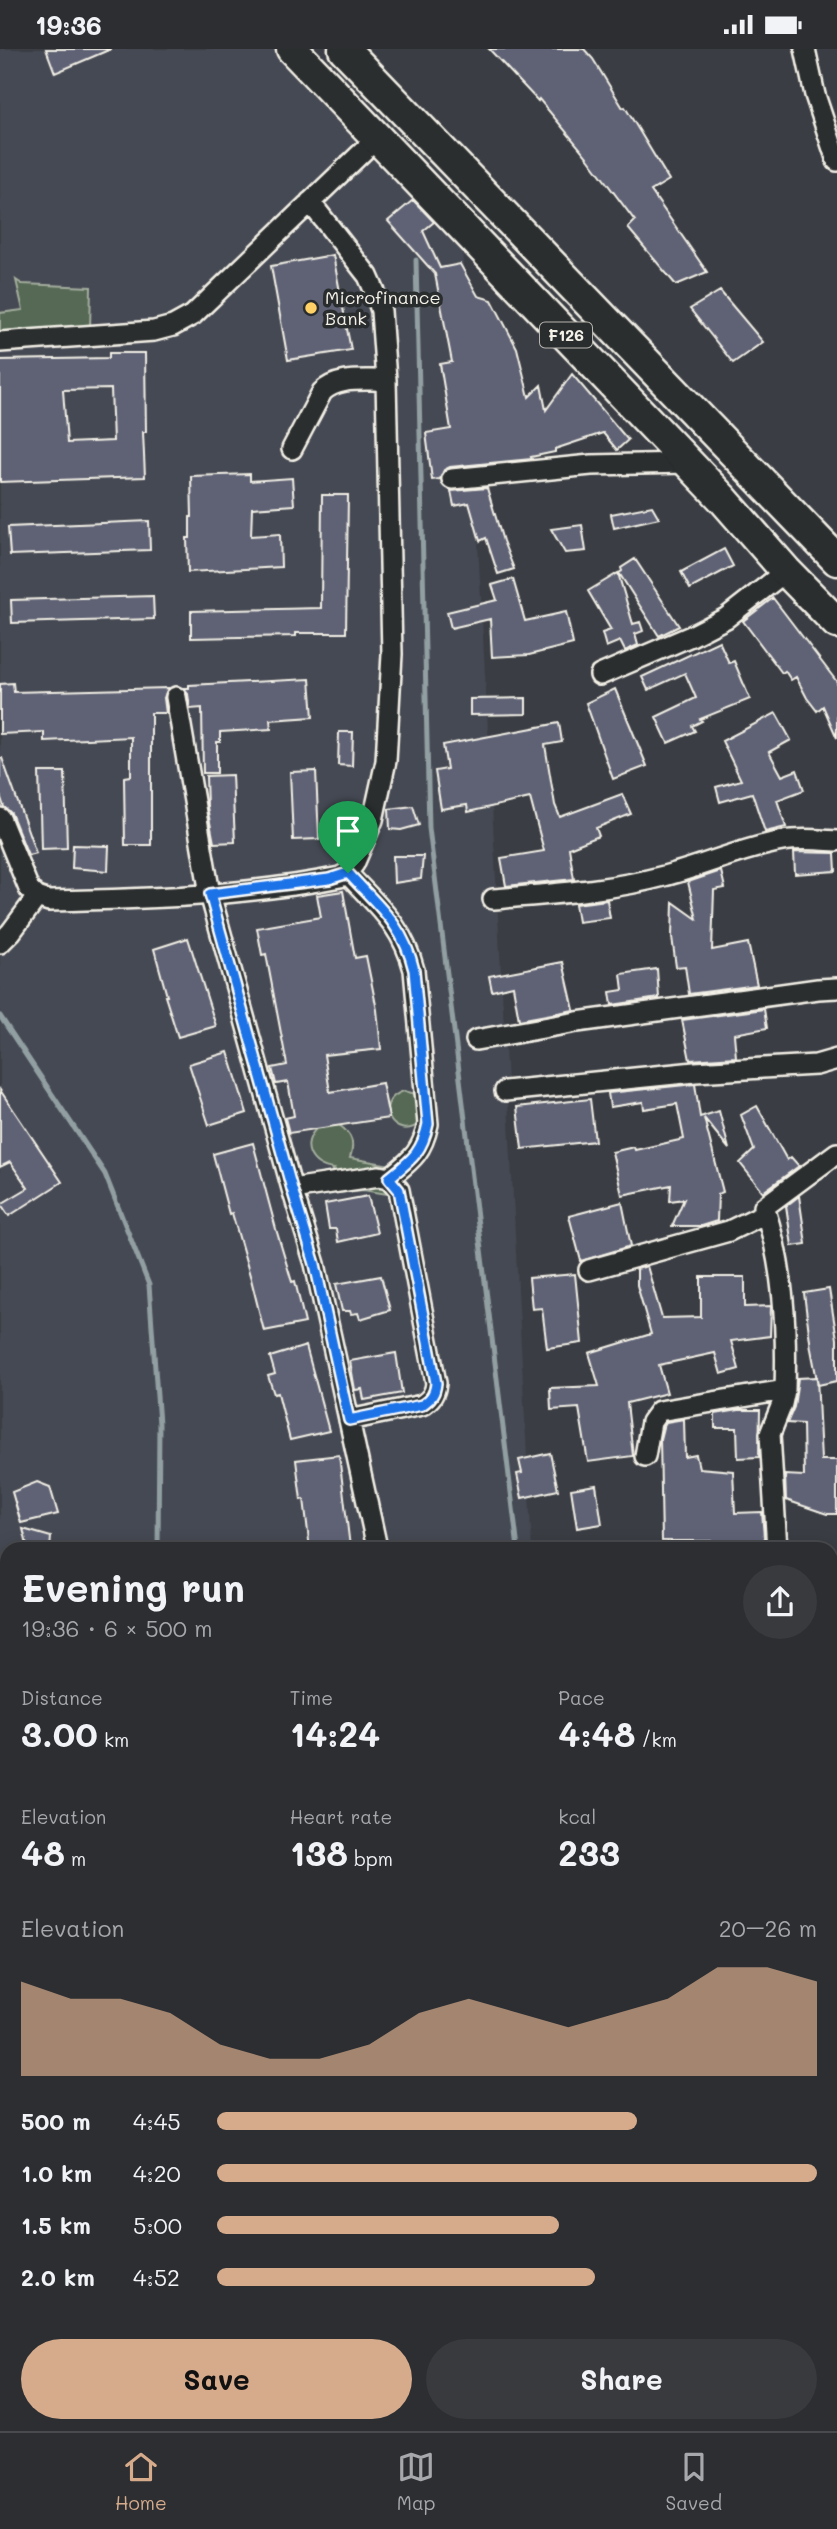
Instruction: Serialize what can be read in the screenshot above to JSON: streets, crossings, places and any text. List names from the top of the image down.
{
  "streets": {
    "main road": ["F126"]
  },
  "places": ["Microfinance Bank"],
  "page": {
    "status": "19:36",
    "heading": ["Evening run", "19:36 · 6 × 500 m"],
    "stats": [
      ["Distance", "3.00 km"],
      ["Time", "14:24"],
      ["Pace", "4:48 /km"],
      ["Elevation", "48 m"],
      ["Heart rate", "138 bpm"],
      ["kcal", "233"]
    ],
    "chart": ["Elevation", "20–26 m"],
    "list": [
      {
        "name": "500 m",
        "note": "4:45"
      },
      {
        "name": "1.0 km",
        "note": "4:20"
      },
      {
        "name": "1.5 km",
        "note": "5:00"
      },
      {
        "name": "2.0 km",
        "note": "4:52"
      }
    ],
    "buttons": ["Save", "Share"],
    "tabs": ["Home", "Map", "Saved"]
  }
}
